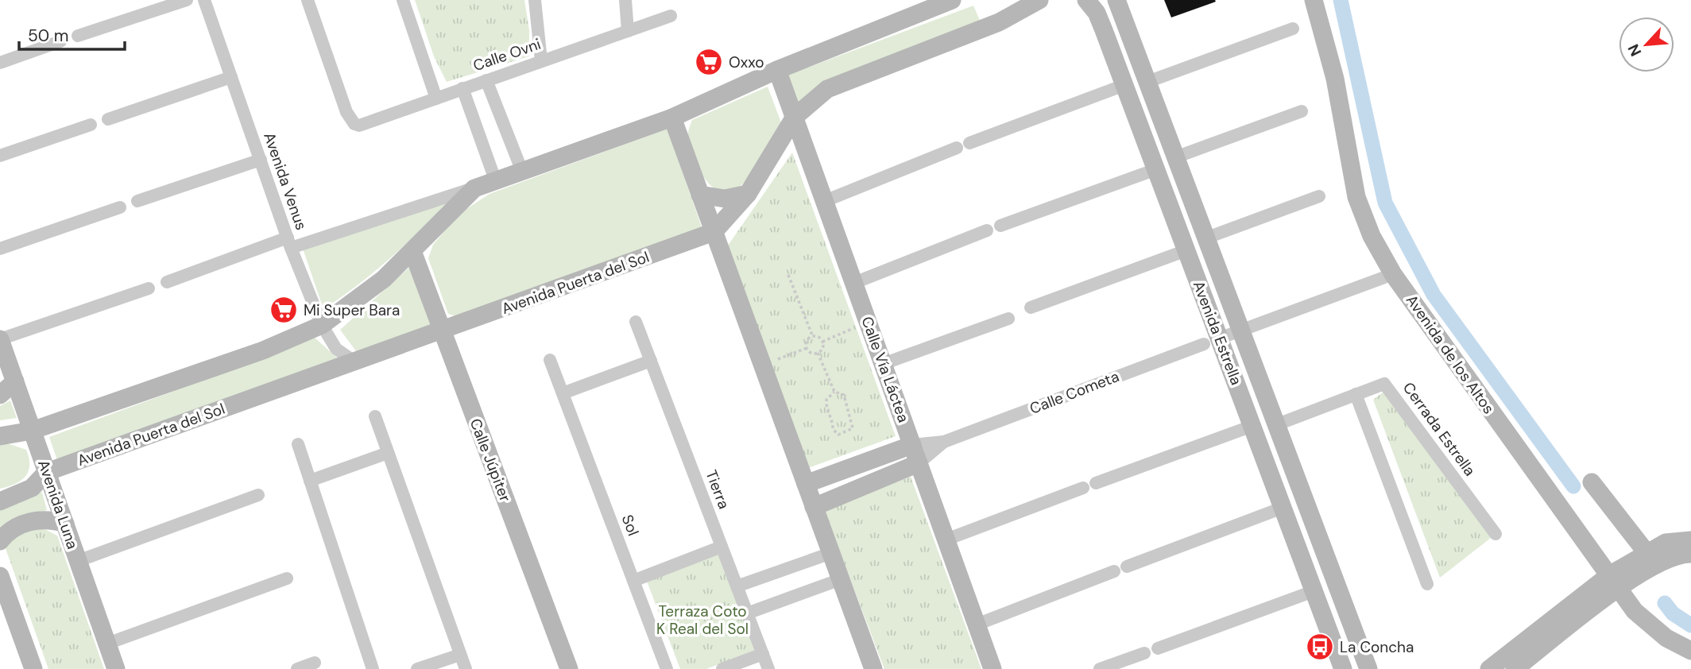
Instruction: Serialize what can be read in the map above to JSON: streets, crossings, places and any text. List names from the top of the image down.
{
  "streets": {
    "street": [
      "Calle Ovni",
      "Avenida Venus",
      "Avenida Puerta del Sol",
      "Avenida Estrella",
      "Avenida de los Altos",
      "Calle Vía Láctea",
      "Calle Cometa",
      "Cerrada Estrella",
      "Calle Júpiter",
      "Tierra",
      "Avenida Luna",
      "Sol"
    ]
  },
  "crossings": [
    ["Avenida Venus", "Avenida Puerta del Sol"],
    ["Avenida Puerta del Sol", "Calle Vía Láctea"],
    ["Avenida Puerta del Sol", "Calle Júpiter"],
    ["Avenida Puerta del Sol", "Avenida Luna"],
    ["Avenida Estrella", "Calle Cometa"],
    ["Avenida Estrella", "Cerrada Estrella"],
    ["Avenida de los Altos", "Calle Cometa"],
    ["Calle Vía Láctea", "Calle Cometa"]
  ],
  "parks": ["Terraza Coto K Real del Sol"],
  "places": {
    "supermarket": ["Oxxo", "Mi Super Bara"],
    "bus stop": ["La Concha"]
  },
  "scale_bar": "50 m",
  "north": "bottom left"
}
